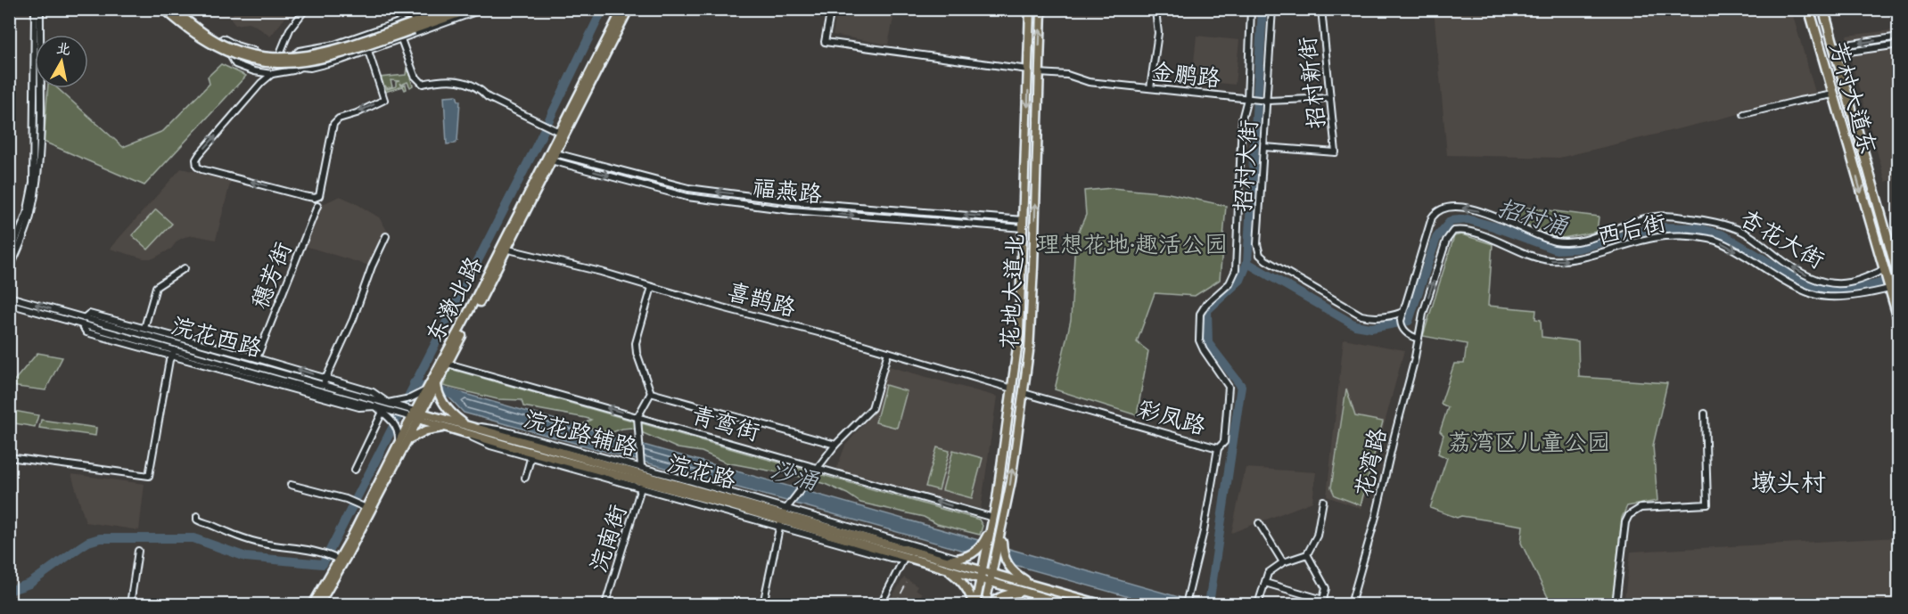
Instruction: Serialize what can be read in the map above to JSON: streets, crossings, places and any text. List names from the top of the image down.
{
  "streets": {
    "highway": ["芳村大道东"],
    "main road": ["花地大道北", "东漖北路", "浣花路"],
    "street": [
      "金鹏路",
      "招村新街",
      "招村大街",
      "福燕路",
      "西后街",
      "杏花大街",
      "穗芳街",
      "喜鹊路",
      "浣花西路",
      "彩凤路",
      "青鸾街",
      "浣花路辅路",
      "花湾路",
      "浣南街"
    ]
  },
  "crossings": [
    ["金鹏路", "招村新街"],
    ["金鹏路", "招村大街"],
    ["金鹏路", "花地大道北"],
    ["招村新街", "招村大街"],
    ["芳村大道东", "西后街"],
    ["芳村大道东", "杏花大街"],
    ["招村大街", "杏花大街"],
    ["福燕路", "花地大道北"],
    ["福燕路", "东漖北路"],
    ["西后街", "杏花大街"],
    ["西后街", "花湾路"],
    ["花地大道北", "喜鹊路"],
    ["花地大道北", "彩凤路"],
    ["花地大道北", "青鸾街"],
    ["花地大道北", "浣花路"],
    ["东漖北路", "喜鹊路"],
    ["东漖北路", "浣花西路"],
    ["东漖北路", "青鸾街"],
    ["东漖北路", "浣花路"],
    ["浣花西路", "浣花路"],
    ["浣花路辅路", "浣花路"],
    ["浣花路", "浣南街"]
  ],
  "one_way": ["西后街", "杏花大街", "青鸾街"],
  "districts": ["墩头村"],
  "water": ["招村涌", "沙涌"],
  "parks": ["理想花地·趣活公园", "荔湾区儿童公园"],
  "north": "top"
}
